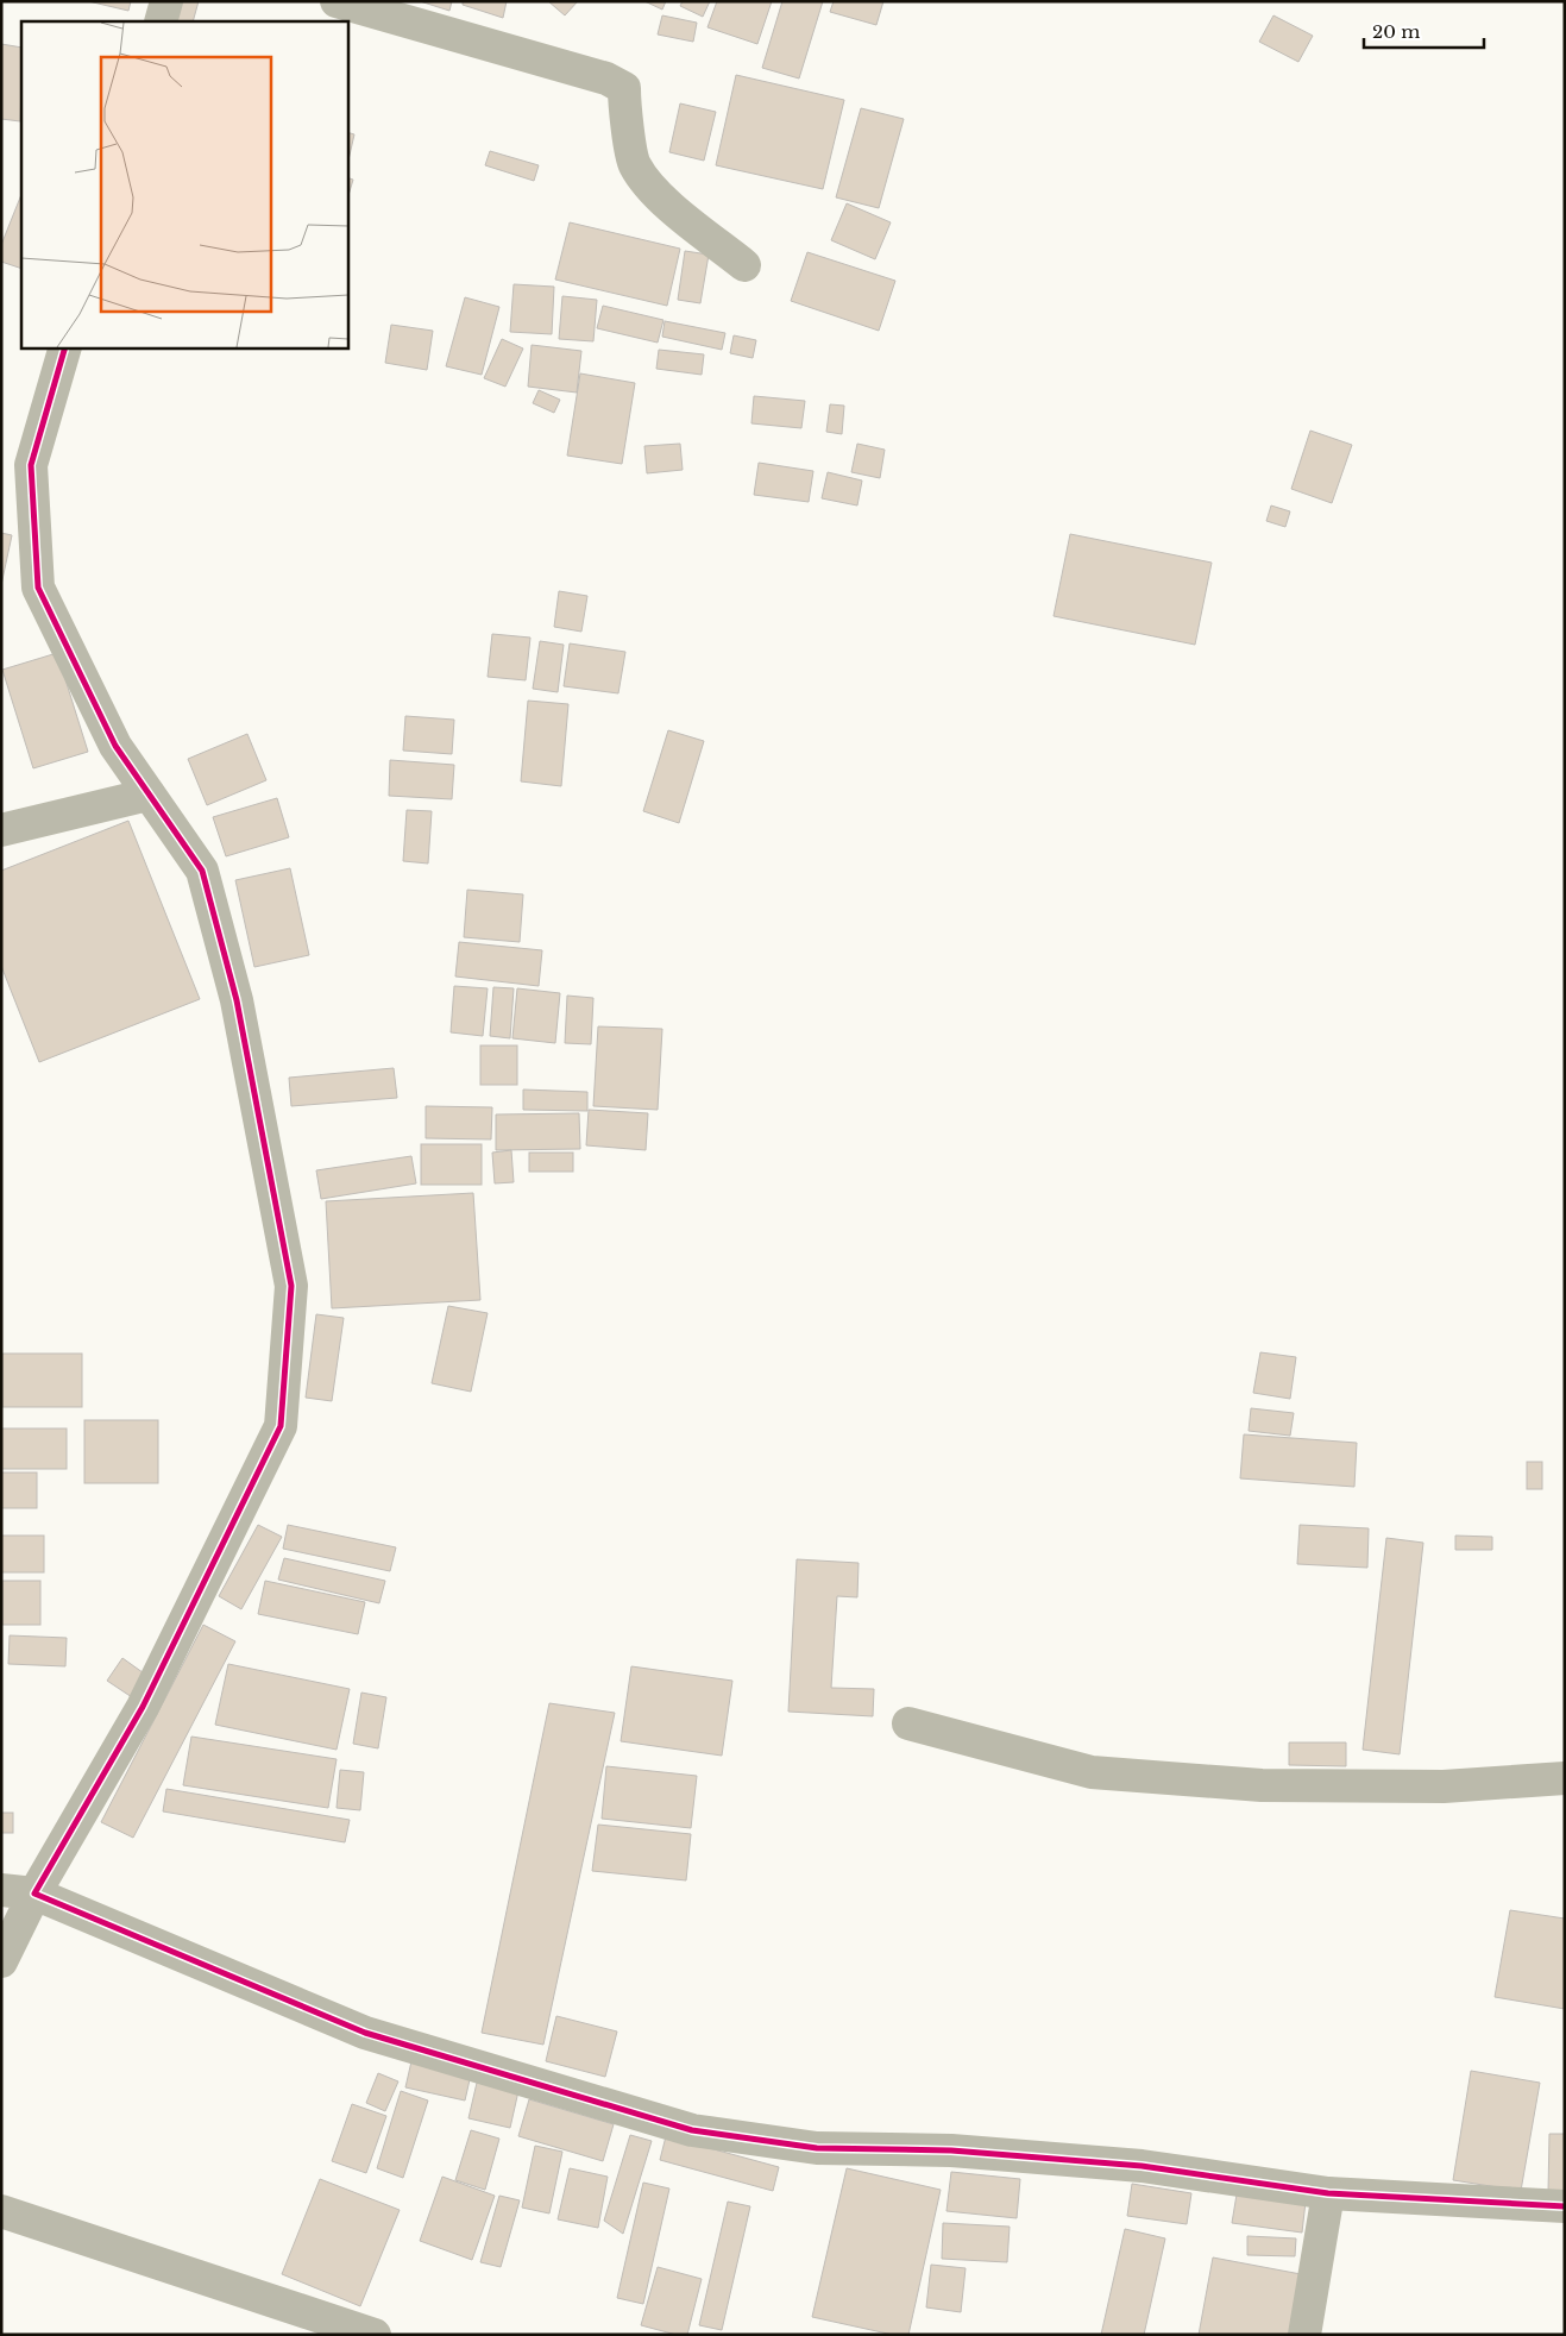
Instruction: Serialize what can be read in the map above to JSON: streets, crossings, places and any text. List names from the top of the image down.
{
  "scale_bar": "20 m"
}
